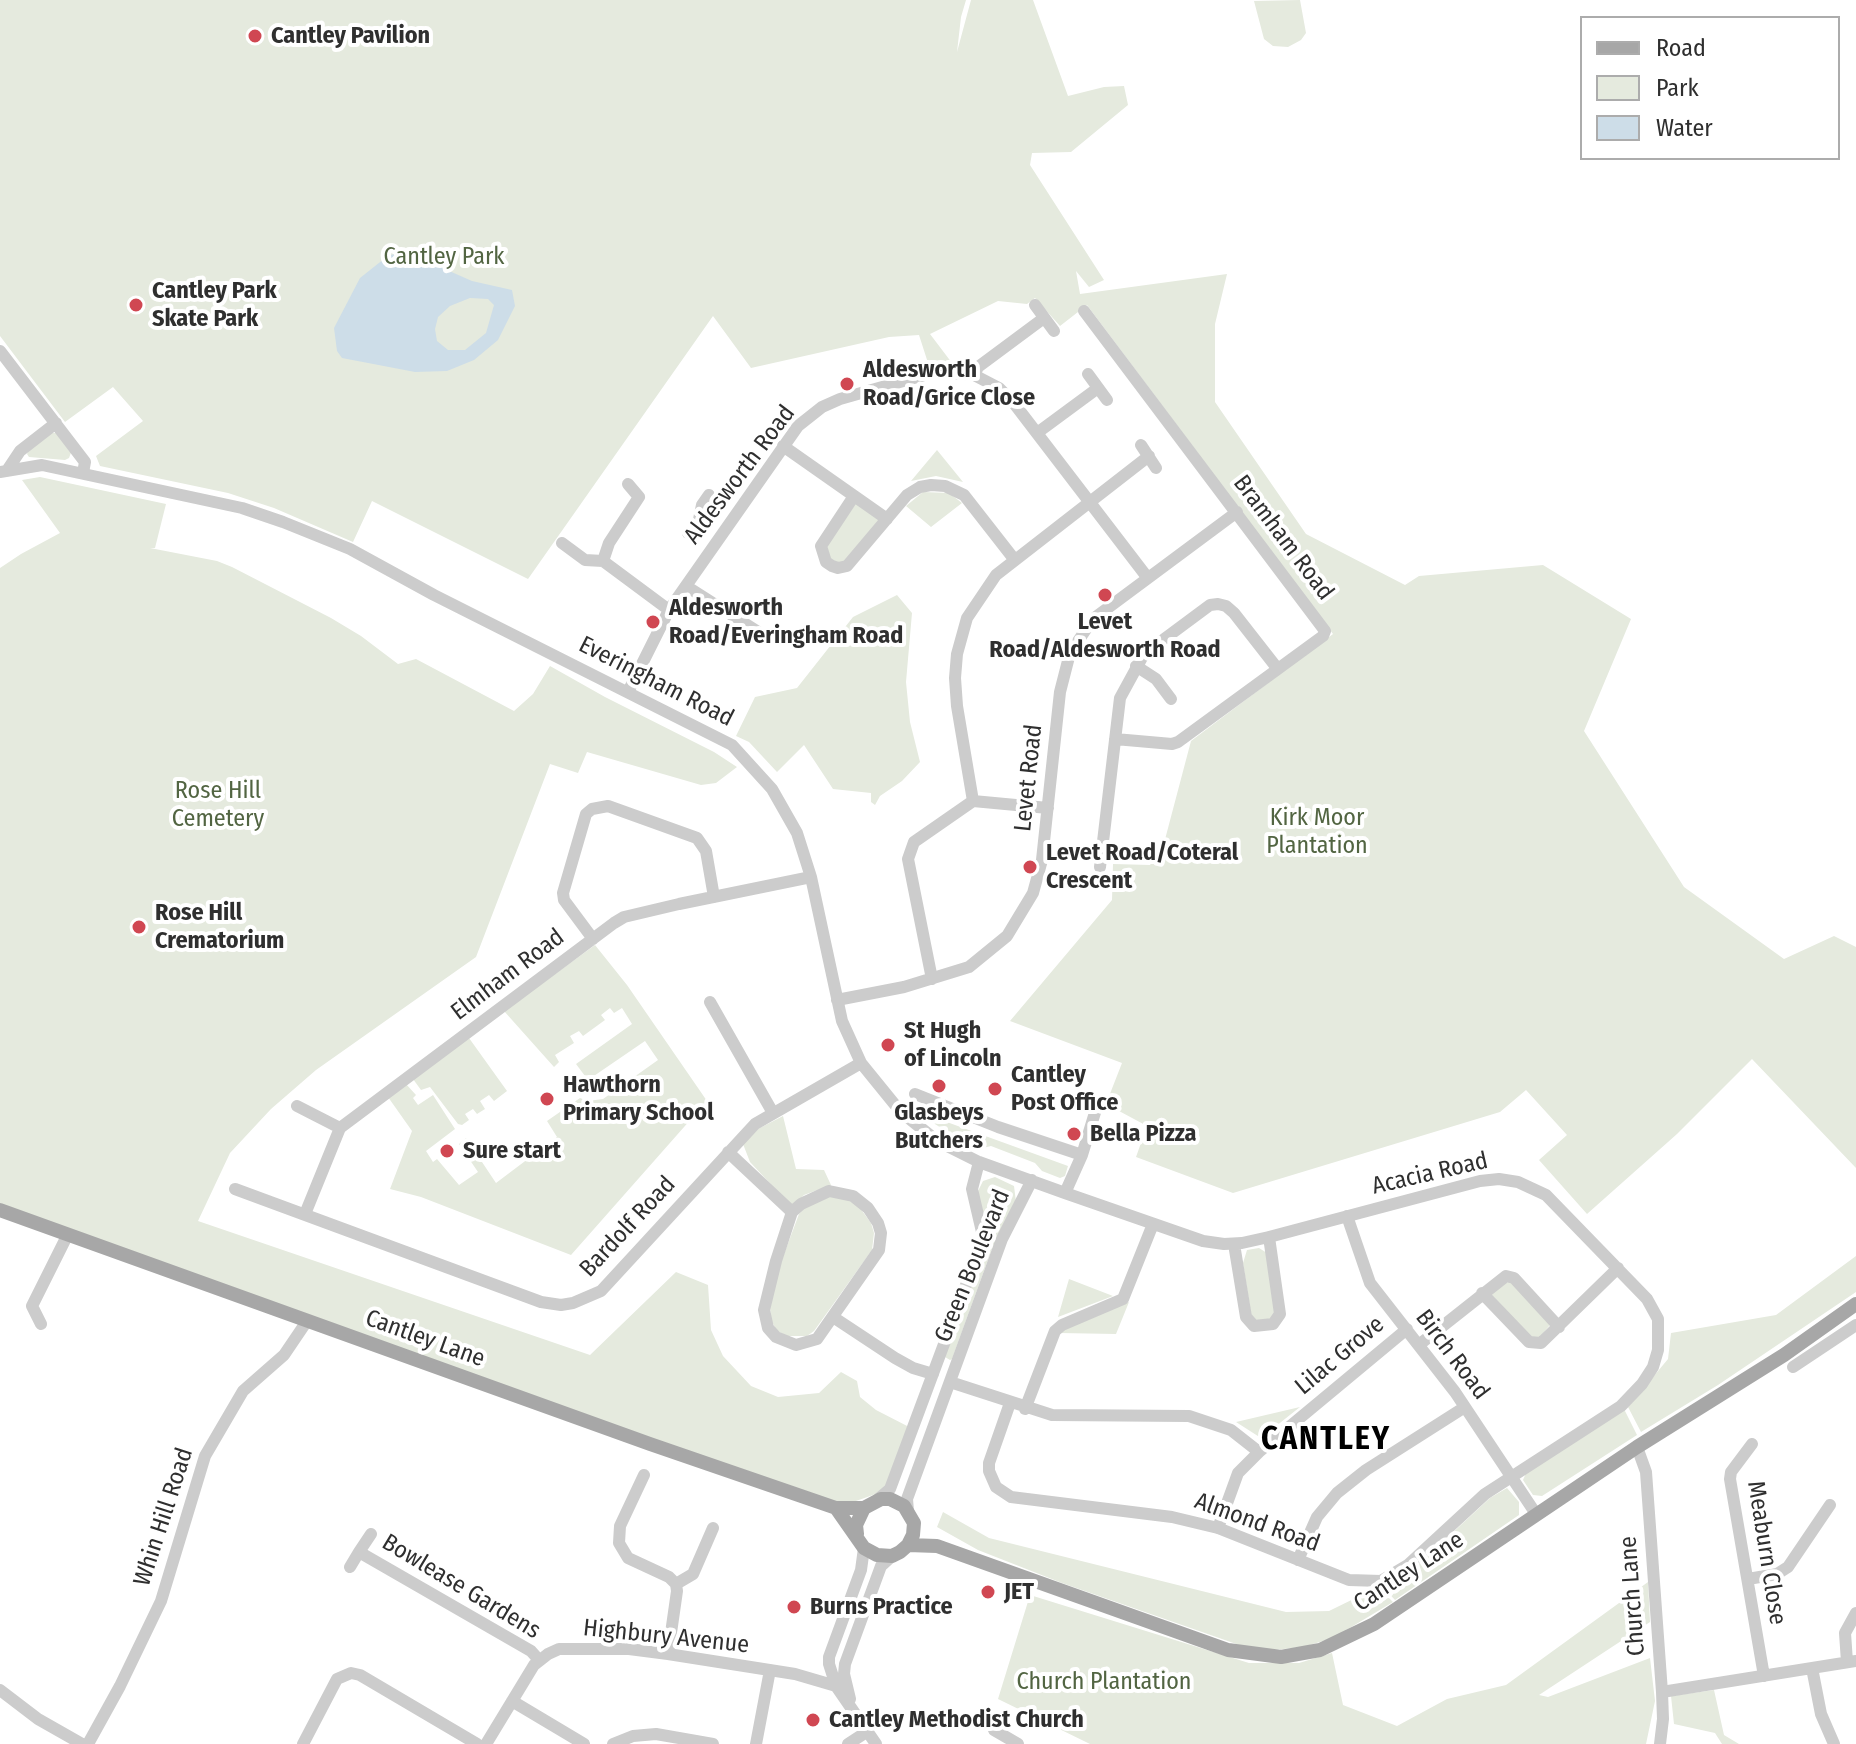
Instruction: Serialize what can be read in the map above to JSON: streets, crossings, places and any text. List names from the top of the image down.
{
  "streets": {
    "main road": ["Cantley Lane"],
    "street": [
      "Aldesworth Road",
      "Bramham Road",
      "Everingham Road",
      "Levet Road",
      "Elmham Road",
      "Acacia Road",
      "Bardolf Road",
      "Green Boulevard",
      "Birch Road",
      "Lilac Grove",
      "Whin Hill Road",
      "Almond Road",
      "Meaburn Close",
      "Bowlease Gardens",
      "Church Lane",
      "Highbury Avenue"
    ]
  },
  "crossings": [
    ["Aldesworth Road", "Everingham Road"],
    ["Bramham Road", "Levet Road"],
    ["Everingham Road", "Levet Road"],
    ["Everingham Road", "Elmham Road"],
    ["Everingham Road", "Acacia Road"],
    ["Everingham Road", "Bardolf Road"],
    ["Everingham Road", "Green Boulevard"],
    ["Acacia Road", "Green Boulevard"],
    ["Acacia Road", "Birch Road"],
    ["Acacia Road", "Almond Road"],
    ["Green Boulevard", "Cantley Lane"],
    ["Cantley Lane", "Birch Road"],
    ["Cantley Lane", "Whin Hill Road"],
    ["Cantley Lane", "Church Lane"],
    ["Birch Road", "Lilac Grove"],
    ["Birch Road", "Almond Road"],
    ["Lilac Grove", "Almond Road"],
    ["Bowlease Gardens", "Highbury Avenue"]
  ],
  "districts": ["CANTLEY"],
  "parks": [
    "Cantley Park",
    "Rose Hill Cemetery",
    "Kirk Moor Plantation",
    "Church Plantation"
  ],
  "places": [
    "Cantley Pavilion",
    "Cantley Park Skate Park",
    "Aldesworth Road/Grice Close",
    "Levet Road/Aldesworth Road",
    "Aldesworth Road/Everingham Road",
    "Levet Road/Coteral Crescent",
    "Rose Hill Crematorium",
    "St Hugh of Lincoln",
    "Glasbeys Butchers",
    "Cantley Post Office",
    "Hawthorn Primary School",
    "Bella Pizza",
    "Sure start",
    "JET",
    "Burns Practice",
    "Cantley Methodist Church"
  ],
  "legend": ["Road", "Park", "Water"]
}
